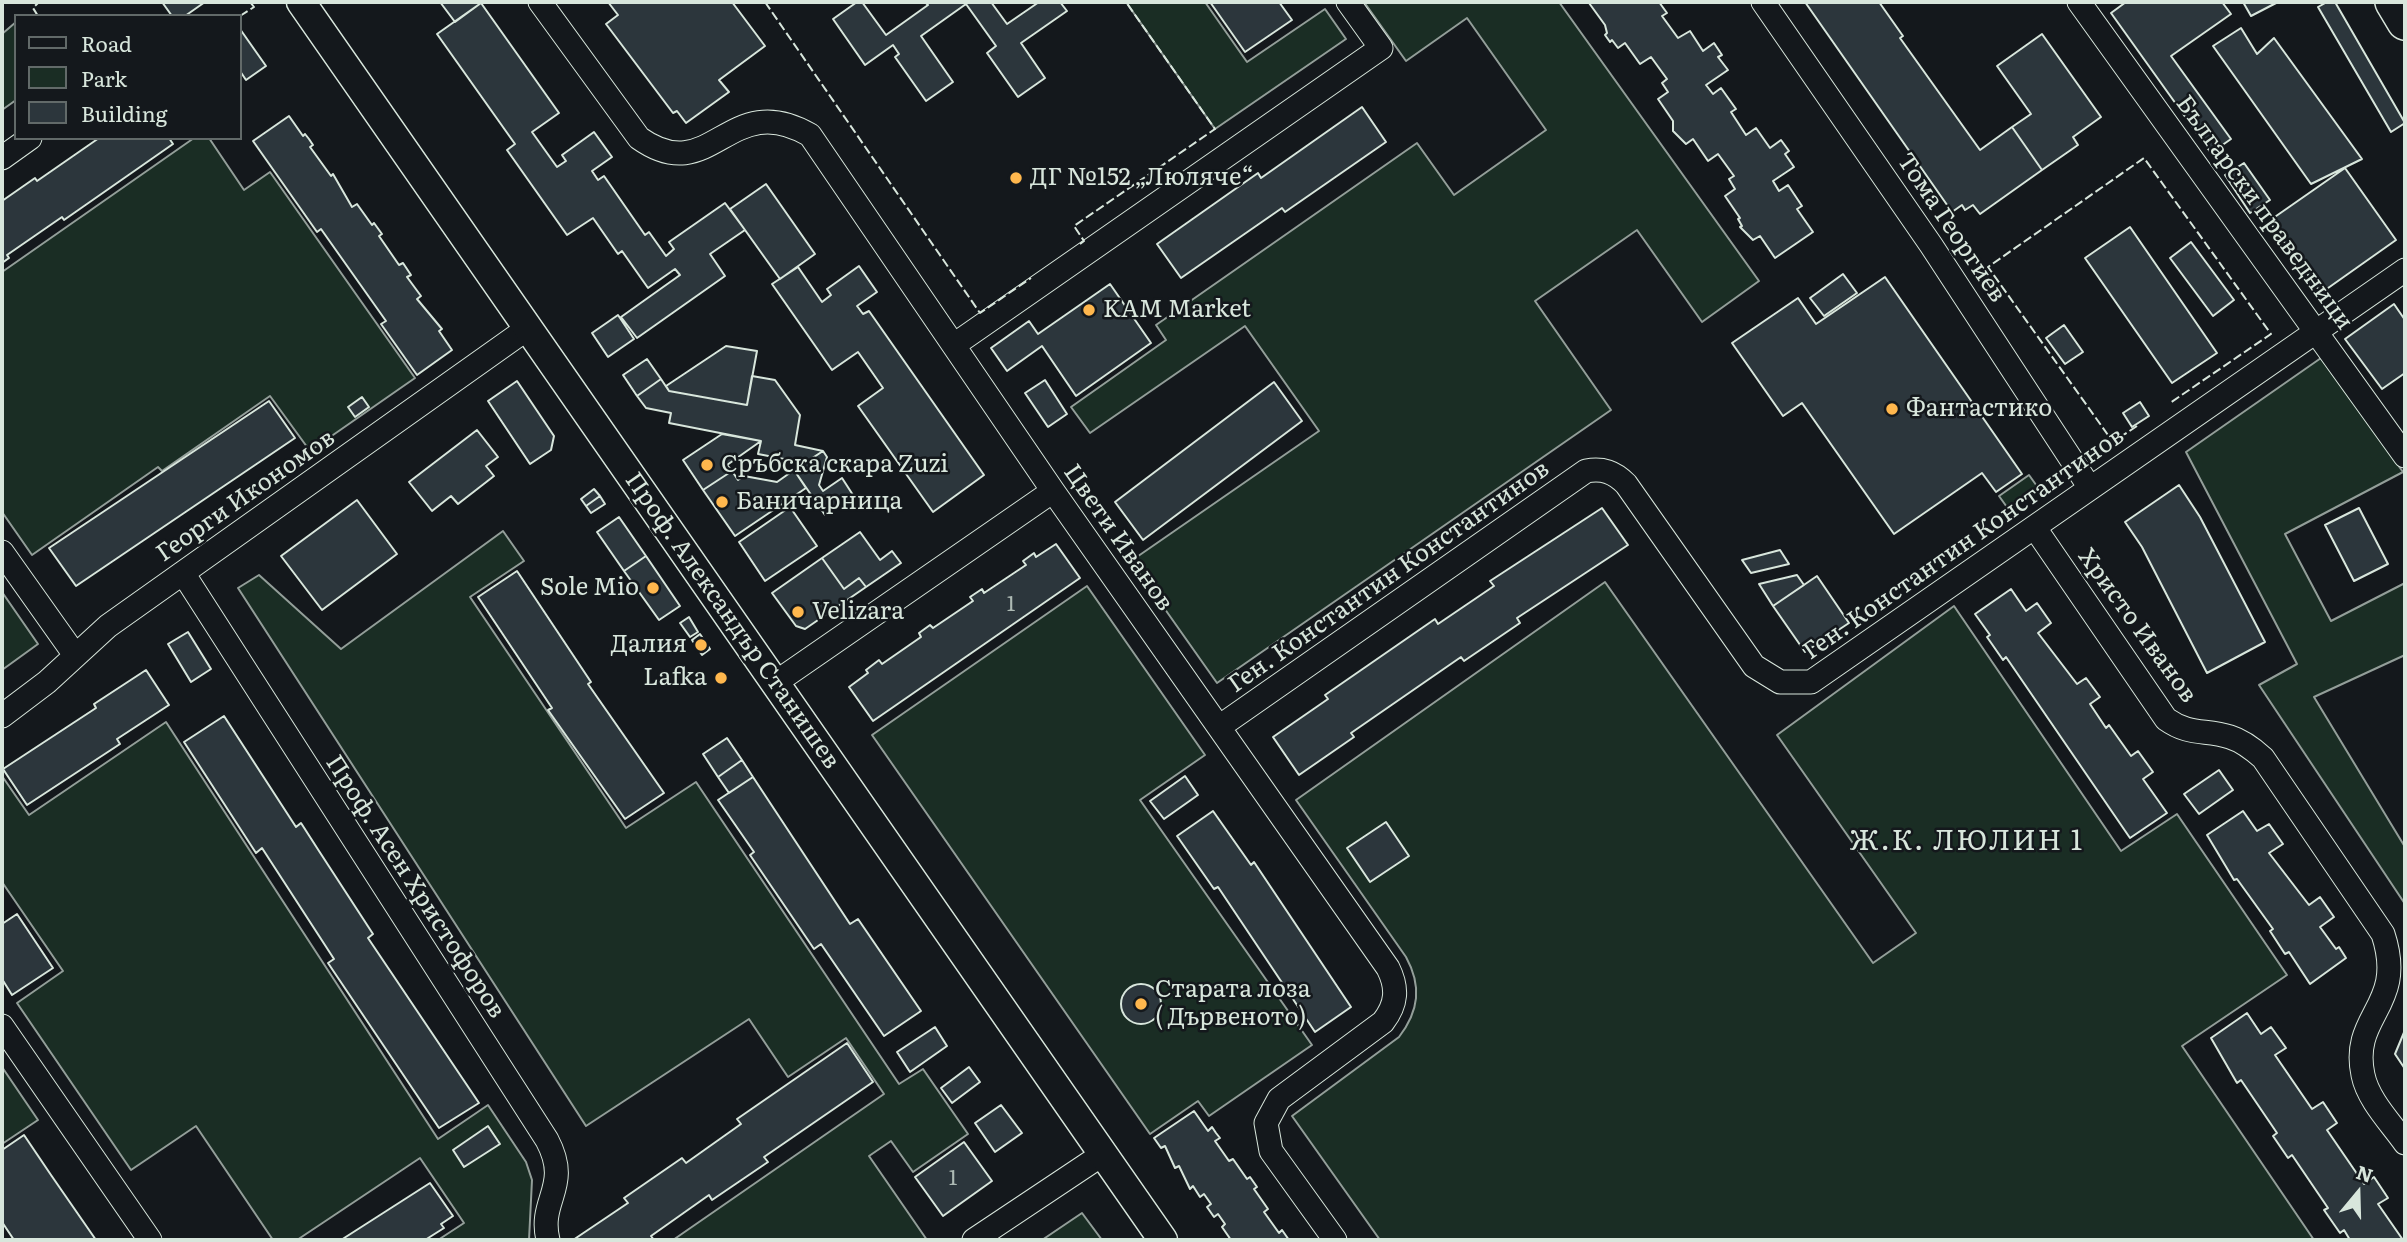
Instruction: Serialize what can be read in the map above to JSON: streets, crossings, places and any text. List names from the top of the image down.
{
  "streets": {
    "street": [
      "Български праведници",
      "Тома Георгиев",
      "Георги Икономов",
      "Цвети Иванов",
      "Ген. Константин Константинов",
      "Проф. Александър Станишев",
      "Христо Иванов",
      "Проф. Асен Христофоров"
    ]
  },
  "crossings": [
    ["Български праведници", "Ген. Константин Константинов"],
    ["Тома Георгиев", "Ген. Константин Константинов"],
    ["Георги Икономов", "Проф. Александър Станишев"],
    ["Георги Икономов", "Проф. Асен Христофоров"],
    ["Цвети Иванов", "Ген. Константин Константинов"],
    ["Ген. Константин Константинов", "Христо Иванов"]
  ],
  "districts": ["Ж.К. ЛЮЛИН 1"],
  "places": [
    "ДГ №152 „Люляче“",
    "KAM Market",
    "Фантастико",
    "Сръбска скара Zuzi",
    "Баничарница",
    "Sole Mio",
    "Velizara",
    "Далия",
    "Lafka",
    "Старата лоза ( Дървеното)"
  ],
  "house_numbers": ["1", "1"],
  "legend": ["Road", "Park", "Building"],
  "north": "top"
}
